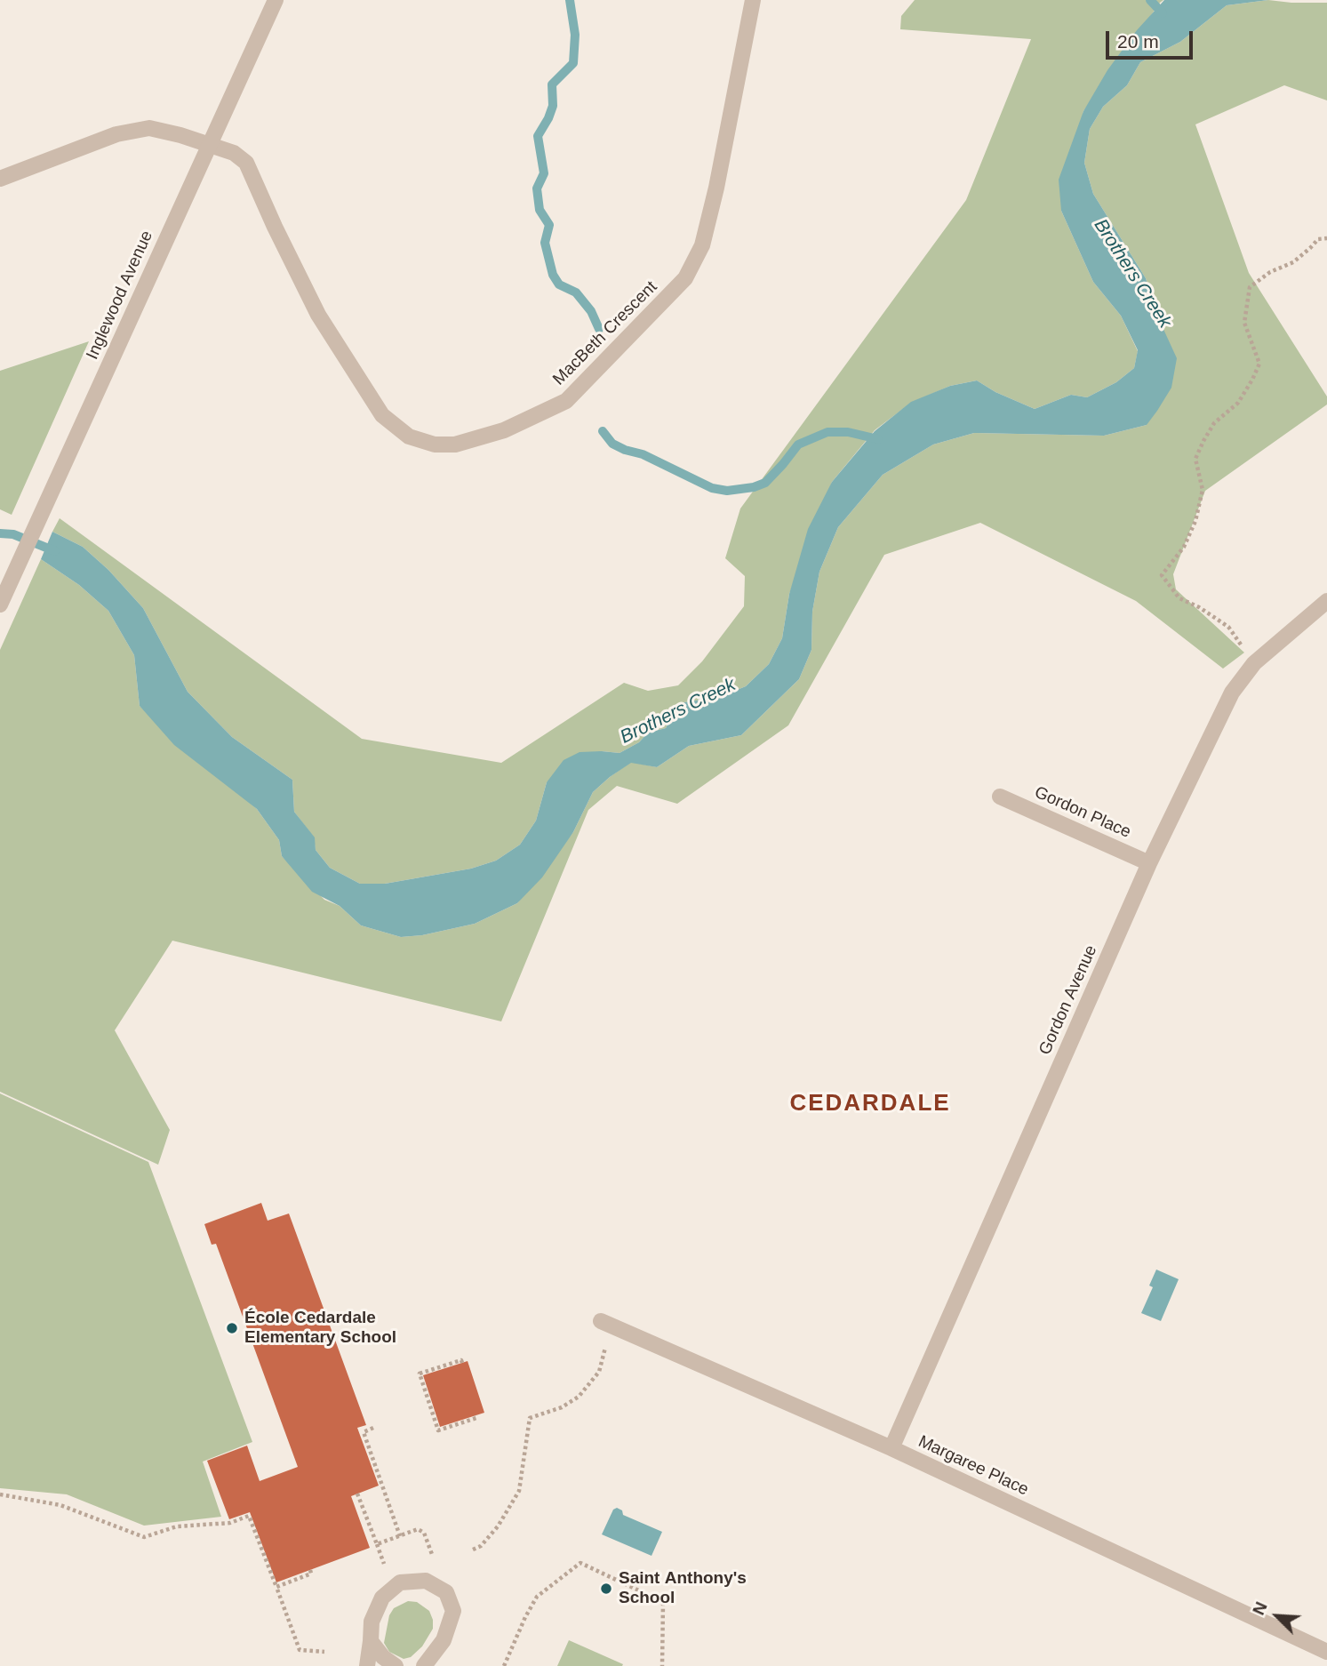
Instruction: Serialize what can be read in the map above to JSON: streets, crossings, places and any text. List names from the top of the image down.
{
  "streets": {
    "street": [
      "Inglewood Avenue",
      "MacBeth Crescent",
      "Gordon Place",
      "Gordon Avenue",
      "Margaree Place"
    ]
  },
  "crossings": [
    ["Inglewood Avenue", "MacBeth Crescent"],
    ["Gordon Place", "Gordon Avenue"],
    ["Gordon Avenue", "Margaree Place"]
  ],
  "districts": ["CEDARDALE"],
  "water": ["Brothers Creek"],
  "places": ["École Cedardale Elementary School", "Saint Anthony's School"],
  "scale_bar": "20 m",
  "north": "top left"
}
